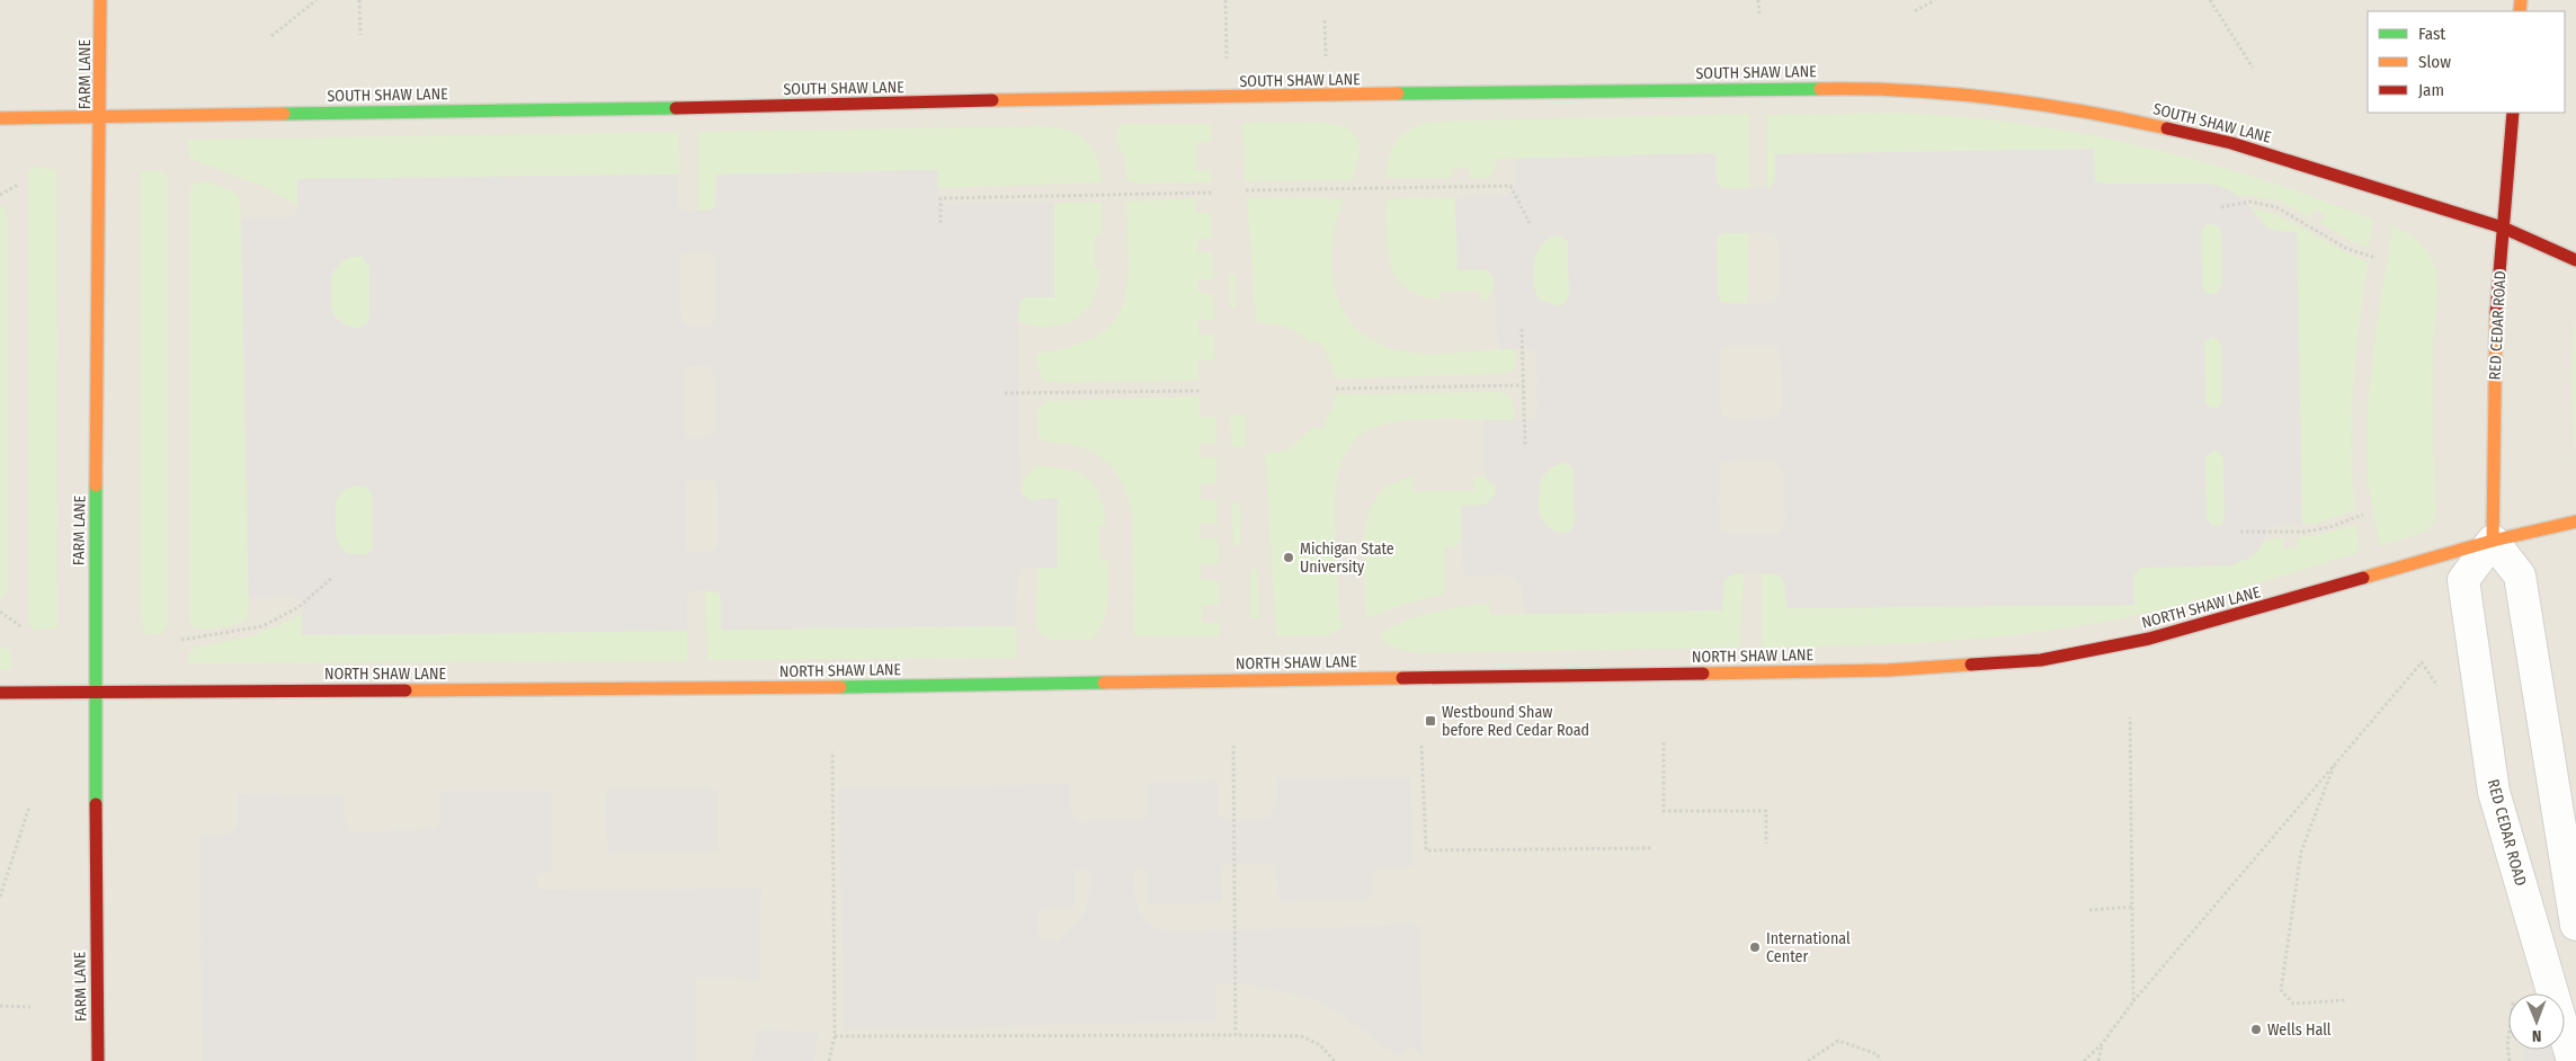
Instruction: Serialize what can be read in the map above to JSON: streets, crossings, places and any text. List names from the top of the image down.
{
  "streets": {
    "street": [
      "SOUTH SHAW LANE",
      "FARM LANE",
      "RED CEDAR ROAD",
      "NORTH SHAW LANE"
    ]
  },
  "crossings": [
    ["SOUTH SHAW LANE", "FARM LANE"],
    ["SOUTH SHAW LANE", "RED CEDAR ROAD"],
    ["FARM LANE", "NORTH SHAW LANE"],
    ["RED CEDAR ROAD", "NORTH SHAW LANE"]
  ],
  "places": {
    "other": ["Michigan State University", "International Center", "Wells Hall"],
    "transit": ["Westbound Shaw before Red Cedar Road"]
  },
  "legend": ["Fast", "Slow", "Jam"],
  "north": "bottom"
}
